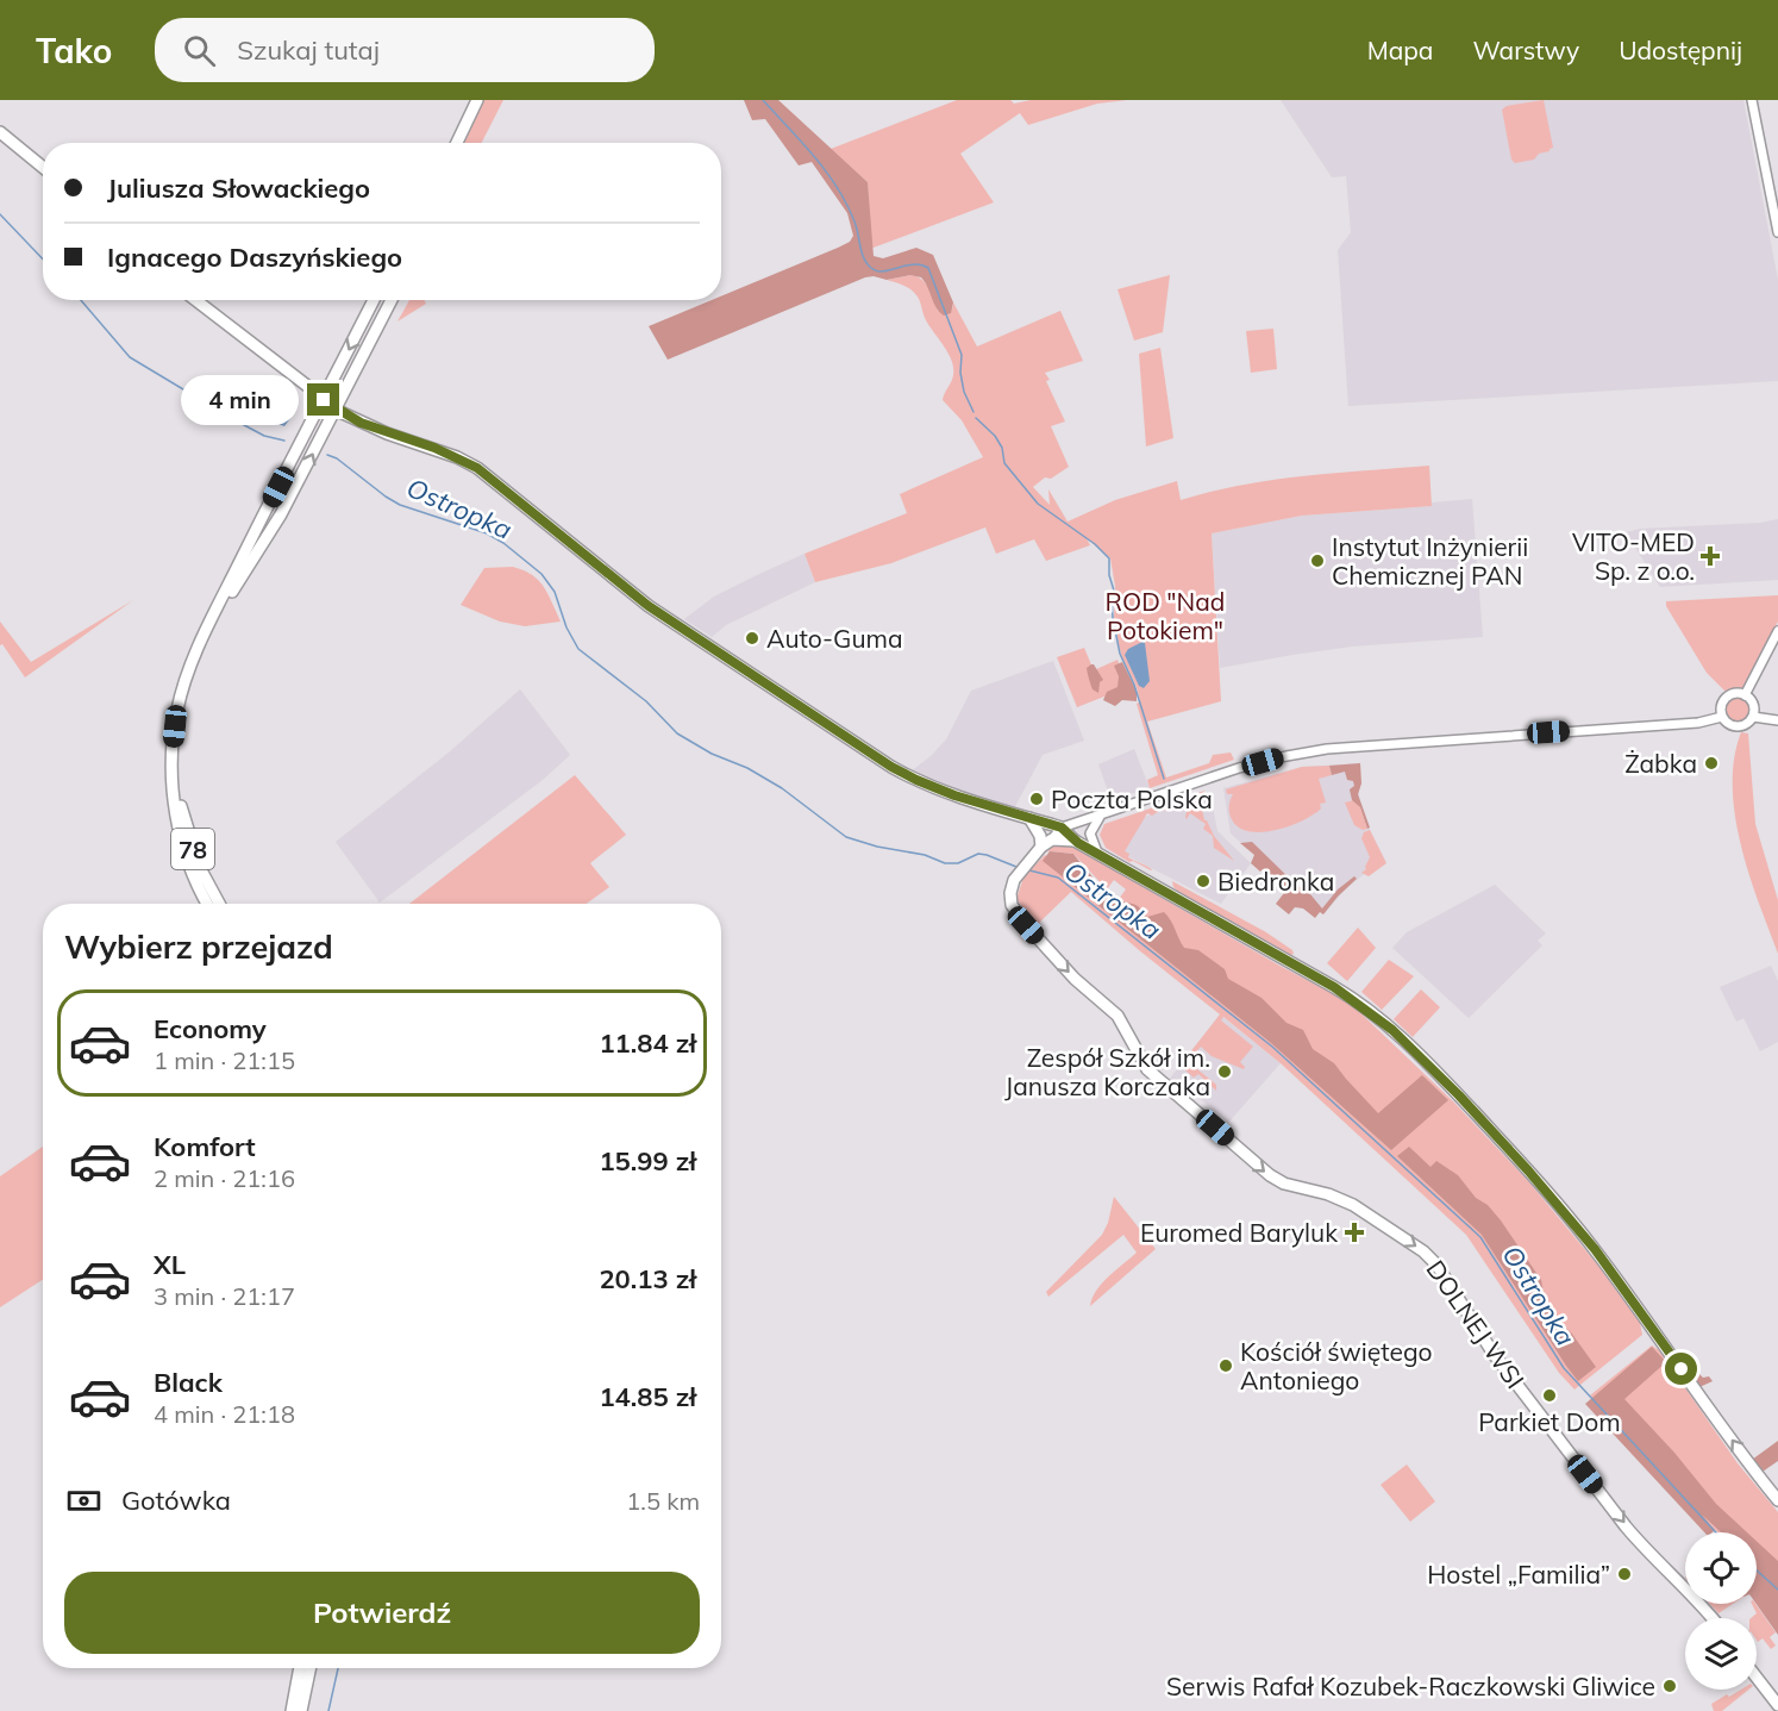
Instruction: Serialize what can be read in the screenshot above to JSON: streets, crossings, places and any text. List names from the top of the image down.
{
  "streets": {
    "main road": ["78", "DOLNEJ WSI"]
  },
  "one_way": ["DOLNEJ WSI"],
  "water": ["Ostropka"],
  "parks": ["ROD \"Nad Potokiem\""],
  "places": {
    "health": ["VITO-MED Sp. z o.o.", "Euromed Baryluk"],
    "other": [
      "Instytut Inżynierii Chemicznej PAN",
      "Auto-Guma",
      "Żabka",
      "Poczta Polska",
      "Biedronka",
      "Zespół Szkół im. Janusza Korczaka",
      "Kościół świętego Antoniego",
      "Parkiet Dom",
      "Hostel „Familia”",
      "Serwis Rafał Kozubek-Raczkowski Gliwice"
    ]
  },
  "page": {
    "header": "Tako",
    "search": "Szukaj tutaj",
    "nav": ["Mapa", "Warstwy", "Udostępnij"],
    "banner": ["Juliusza Słowackiego", "Ignacego Daszyńskiego"],
    "bubble": "4 min",
    "heading": "Wybierz przejazd",
    "list": [
      {
        "name": "Economy",
        "note": "1 min · 21:15",
        "value": "11.84 zł"
      },
      {
        "name": "Komfort",
        "note": "2 min · 21:16",
        "value": "15.99 zł"
      },
      {
        "name": "XL",
        "note": "3 min · 21:17",
        "value": "20.13 zł"
      },
      {
        "name": "Black",
        "note": "4 min · 21:18",
        "value": "14.85 zł"
      }
    ],
    "pay": ["Gotówka", "1.5 km"],
    "buttons": "Potwierdź"
  }
}
